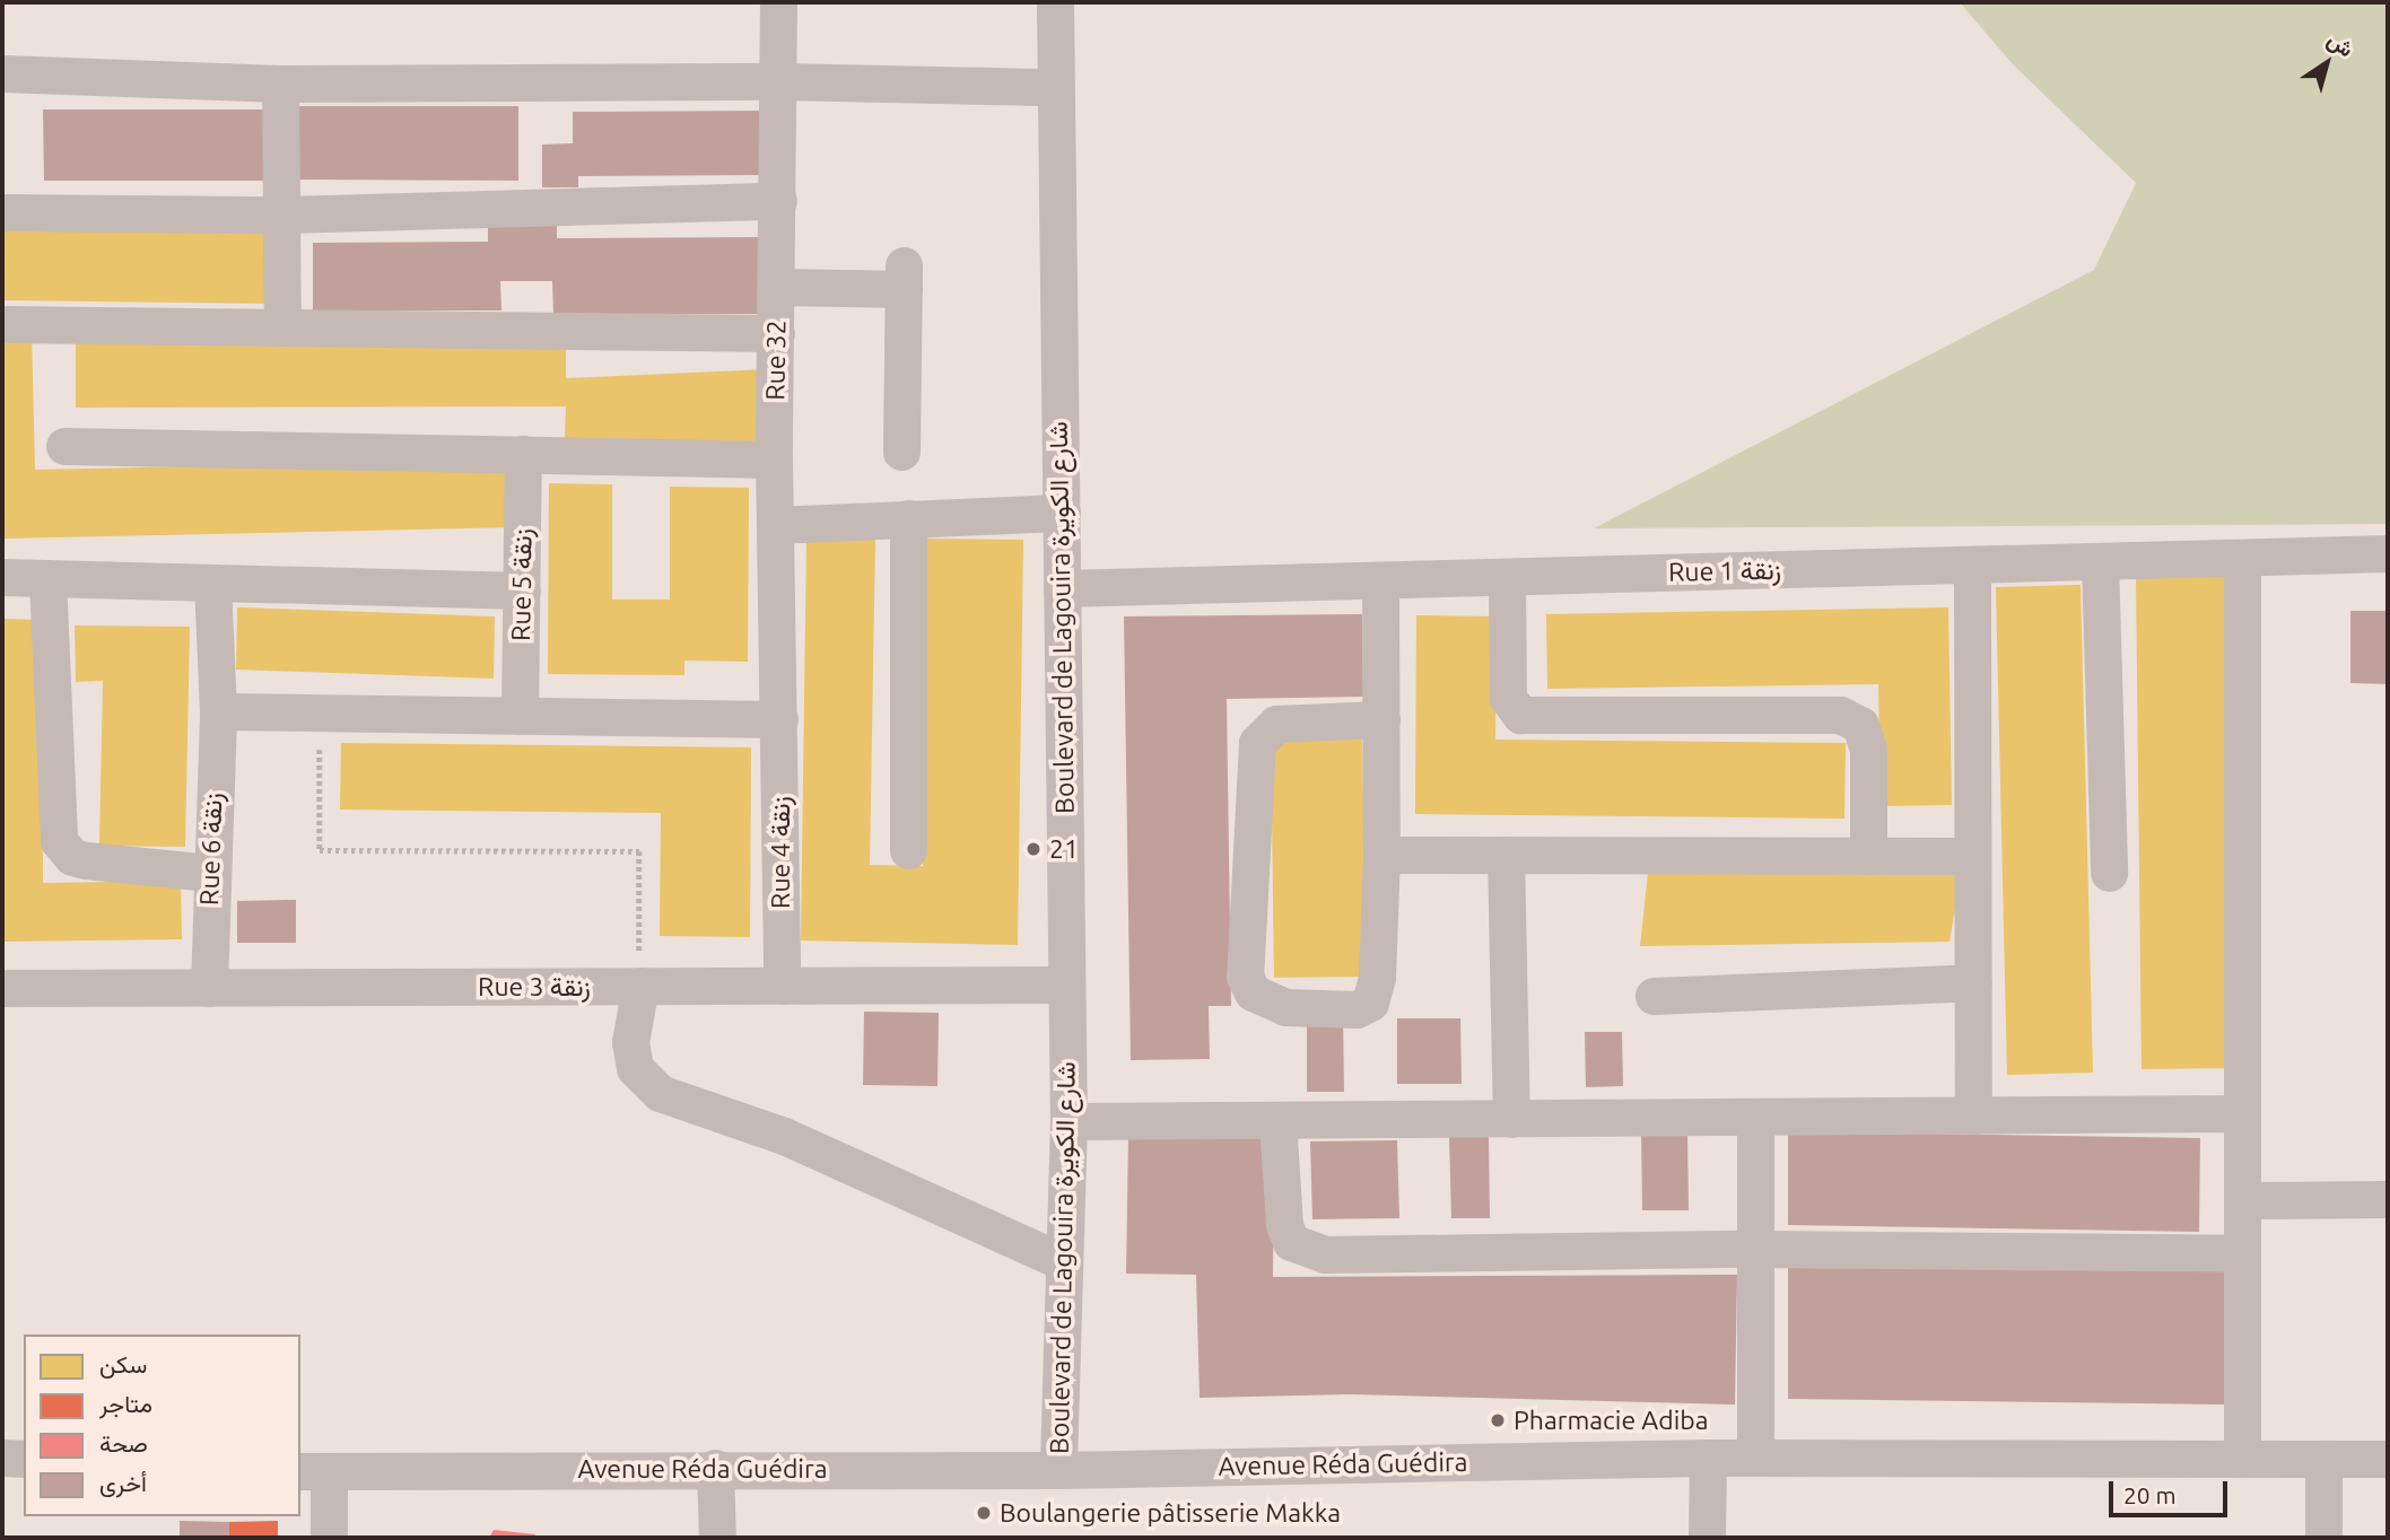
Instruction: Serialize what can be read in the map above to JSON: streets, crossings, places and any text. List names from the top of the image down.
{
  "streets": {
    "street": [
      "Rue 32",
      "Rue 1 زنقة",
      "Rue 5 زنقة",
      "Boulevard de Lagouira شارع الكويرة",
      "Rue 6 زنقة",
      "Rue 4 زنقة",
      "Rue 3 زنقة",
      "Avenue Réda Guédira"
    ]
  },
  "crossings": [
    ["Rue 32", "Rue 4 زنقة"],
    ["Rue 1 زنقة", "Boulevard de Lagouira شارع الكويرة"],
    ["Boulevard de Lagouira شارع الكويرة", "Rue 3 زنقة"],
    ["Boulevard de Lagouira شارع الكويرة", "Avenue Réda Guédira"],
    ["Rue 6 زنقة", "Rue 3 زنقة"],
    ["Rue 4 زنقة", "Rue 3 زنقة"]
  ],
  "places": ["21", "Pharmacie Adiba", "Boulangerie pâtisserie Makka"],
  "legend": [
    "سكن",
    "متاجر",
    "صحة",
    "أخرى"
  ],
  "scale_bar": "20 m",
  "north": "top right"
}
